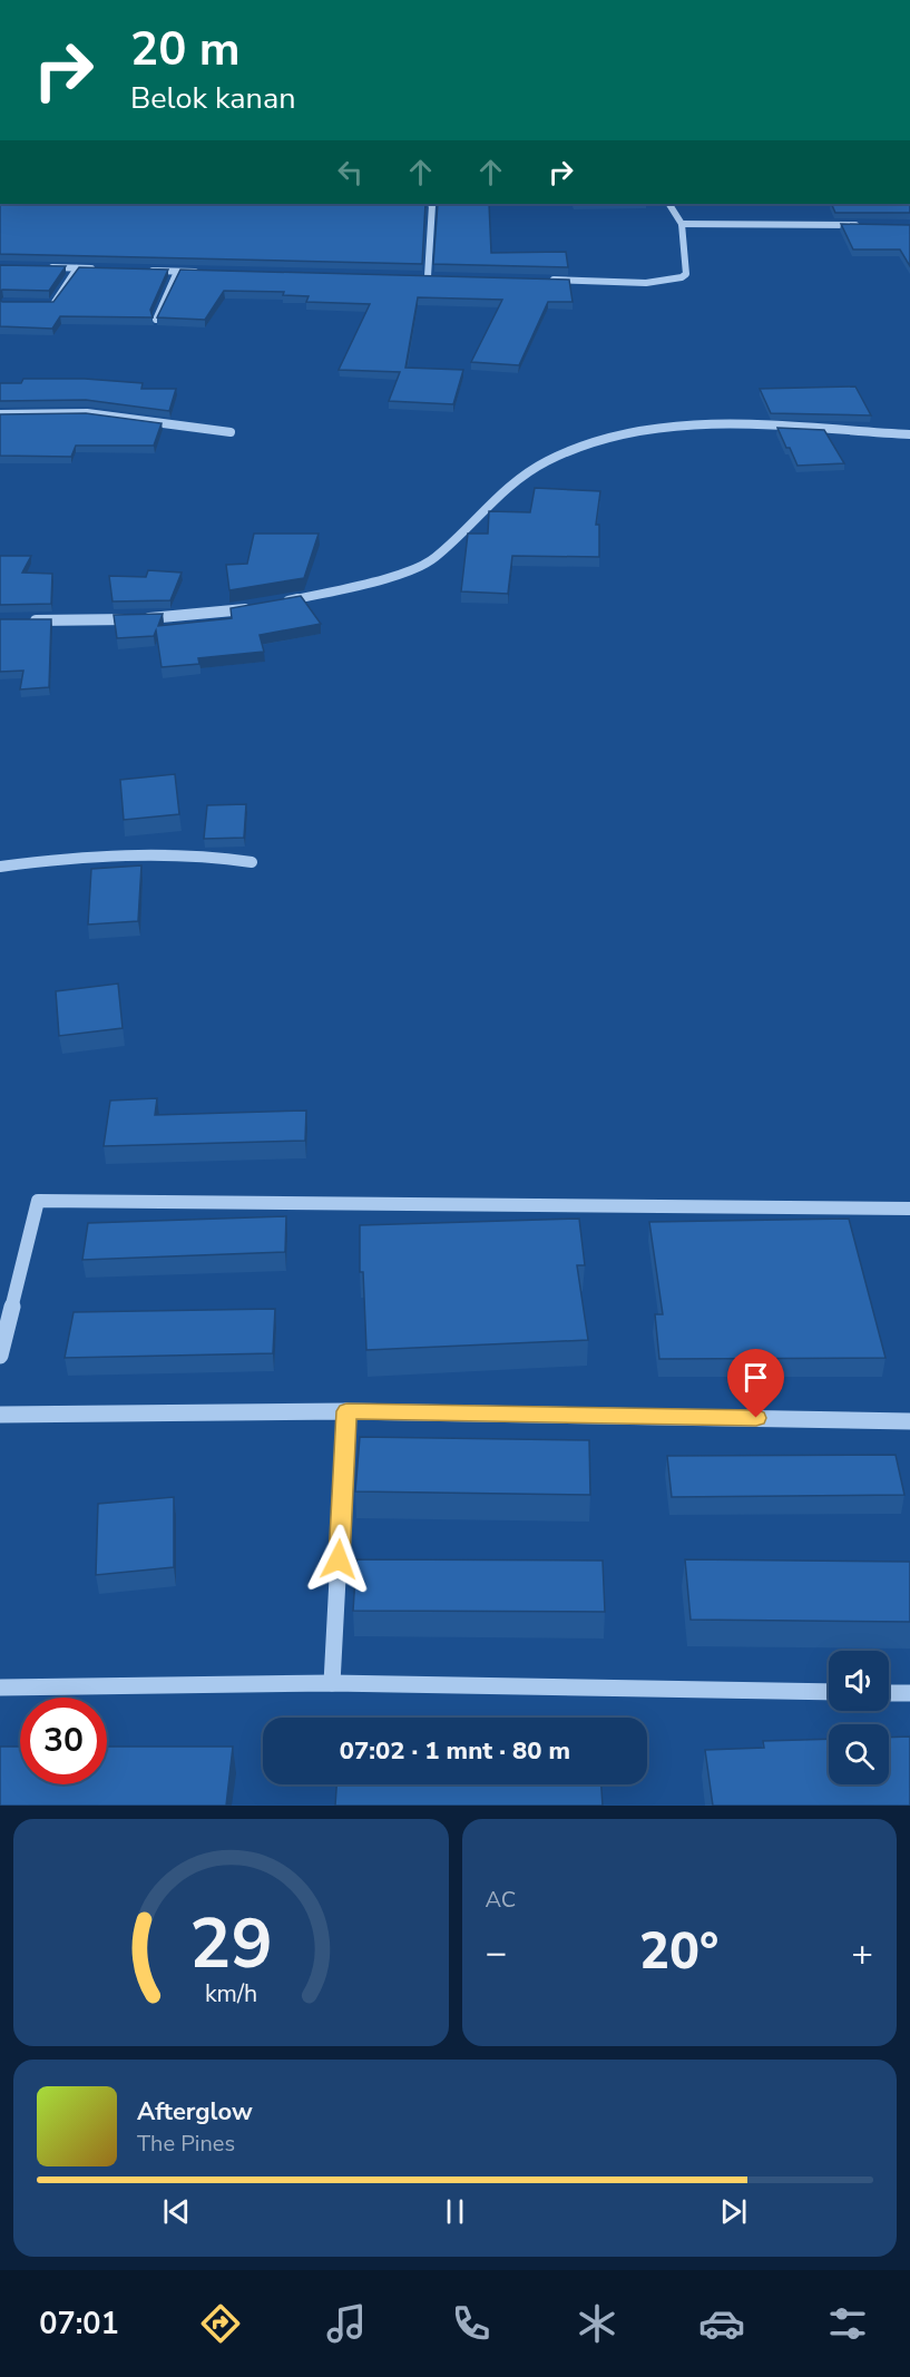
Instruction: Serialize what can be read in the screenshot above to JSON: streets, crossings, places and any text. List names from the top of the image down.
{
  "page": {
    "turn": ["20 m", "Belok kanan"],
    "limit": "30",
    "trip": "07:02 · 1 mnt · 80 m",
    "tile": "AC",
    "heat": ["−", "20°", "+"],
    "song": ["Afterglow", "The Pines"],
    "tabs": "07:01",
    "gauge": ["29", "km/h"]
  }
}
